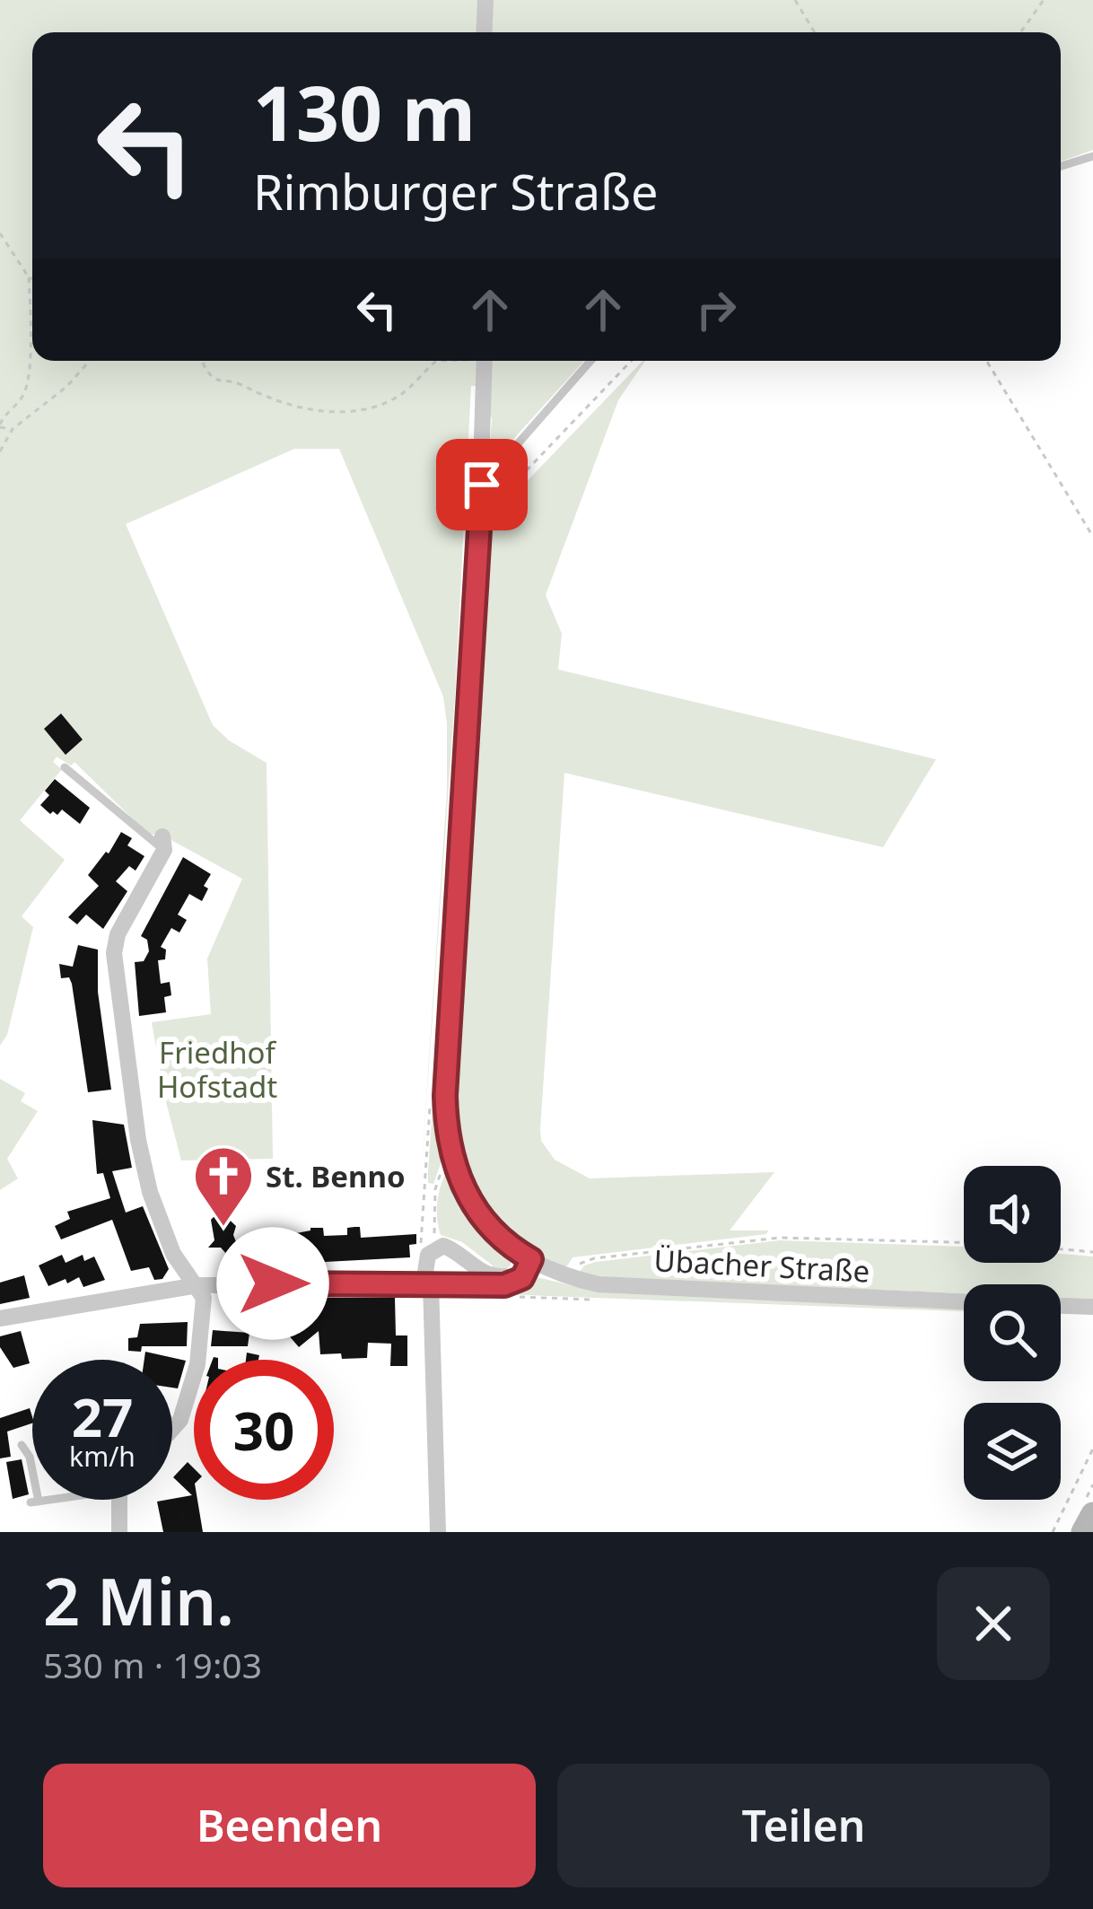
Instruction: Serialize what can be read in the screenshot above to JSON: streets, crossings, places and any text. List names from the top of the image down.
{
  "streets": {
    "street": ["Übacher Straße"]
  },
  "parks": ["Friedhof Hofstadt"],
  "places": {
    "church": ["St. Benno"]
  },
  "page": {
    "turn": ["130 m", "Rimburger Straße"],
    "speed": "27 km/h",
    "limit": "30",
    "heading": ["2 Min.", "530 m · 19:03"],
    "buttons": ["Beenden", "Teilen"]
  }
}
